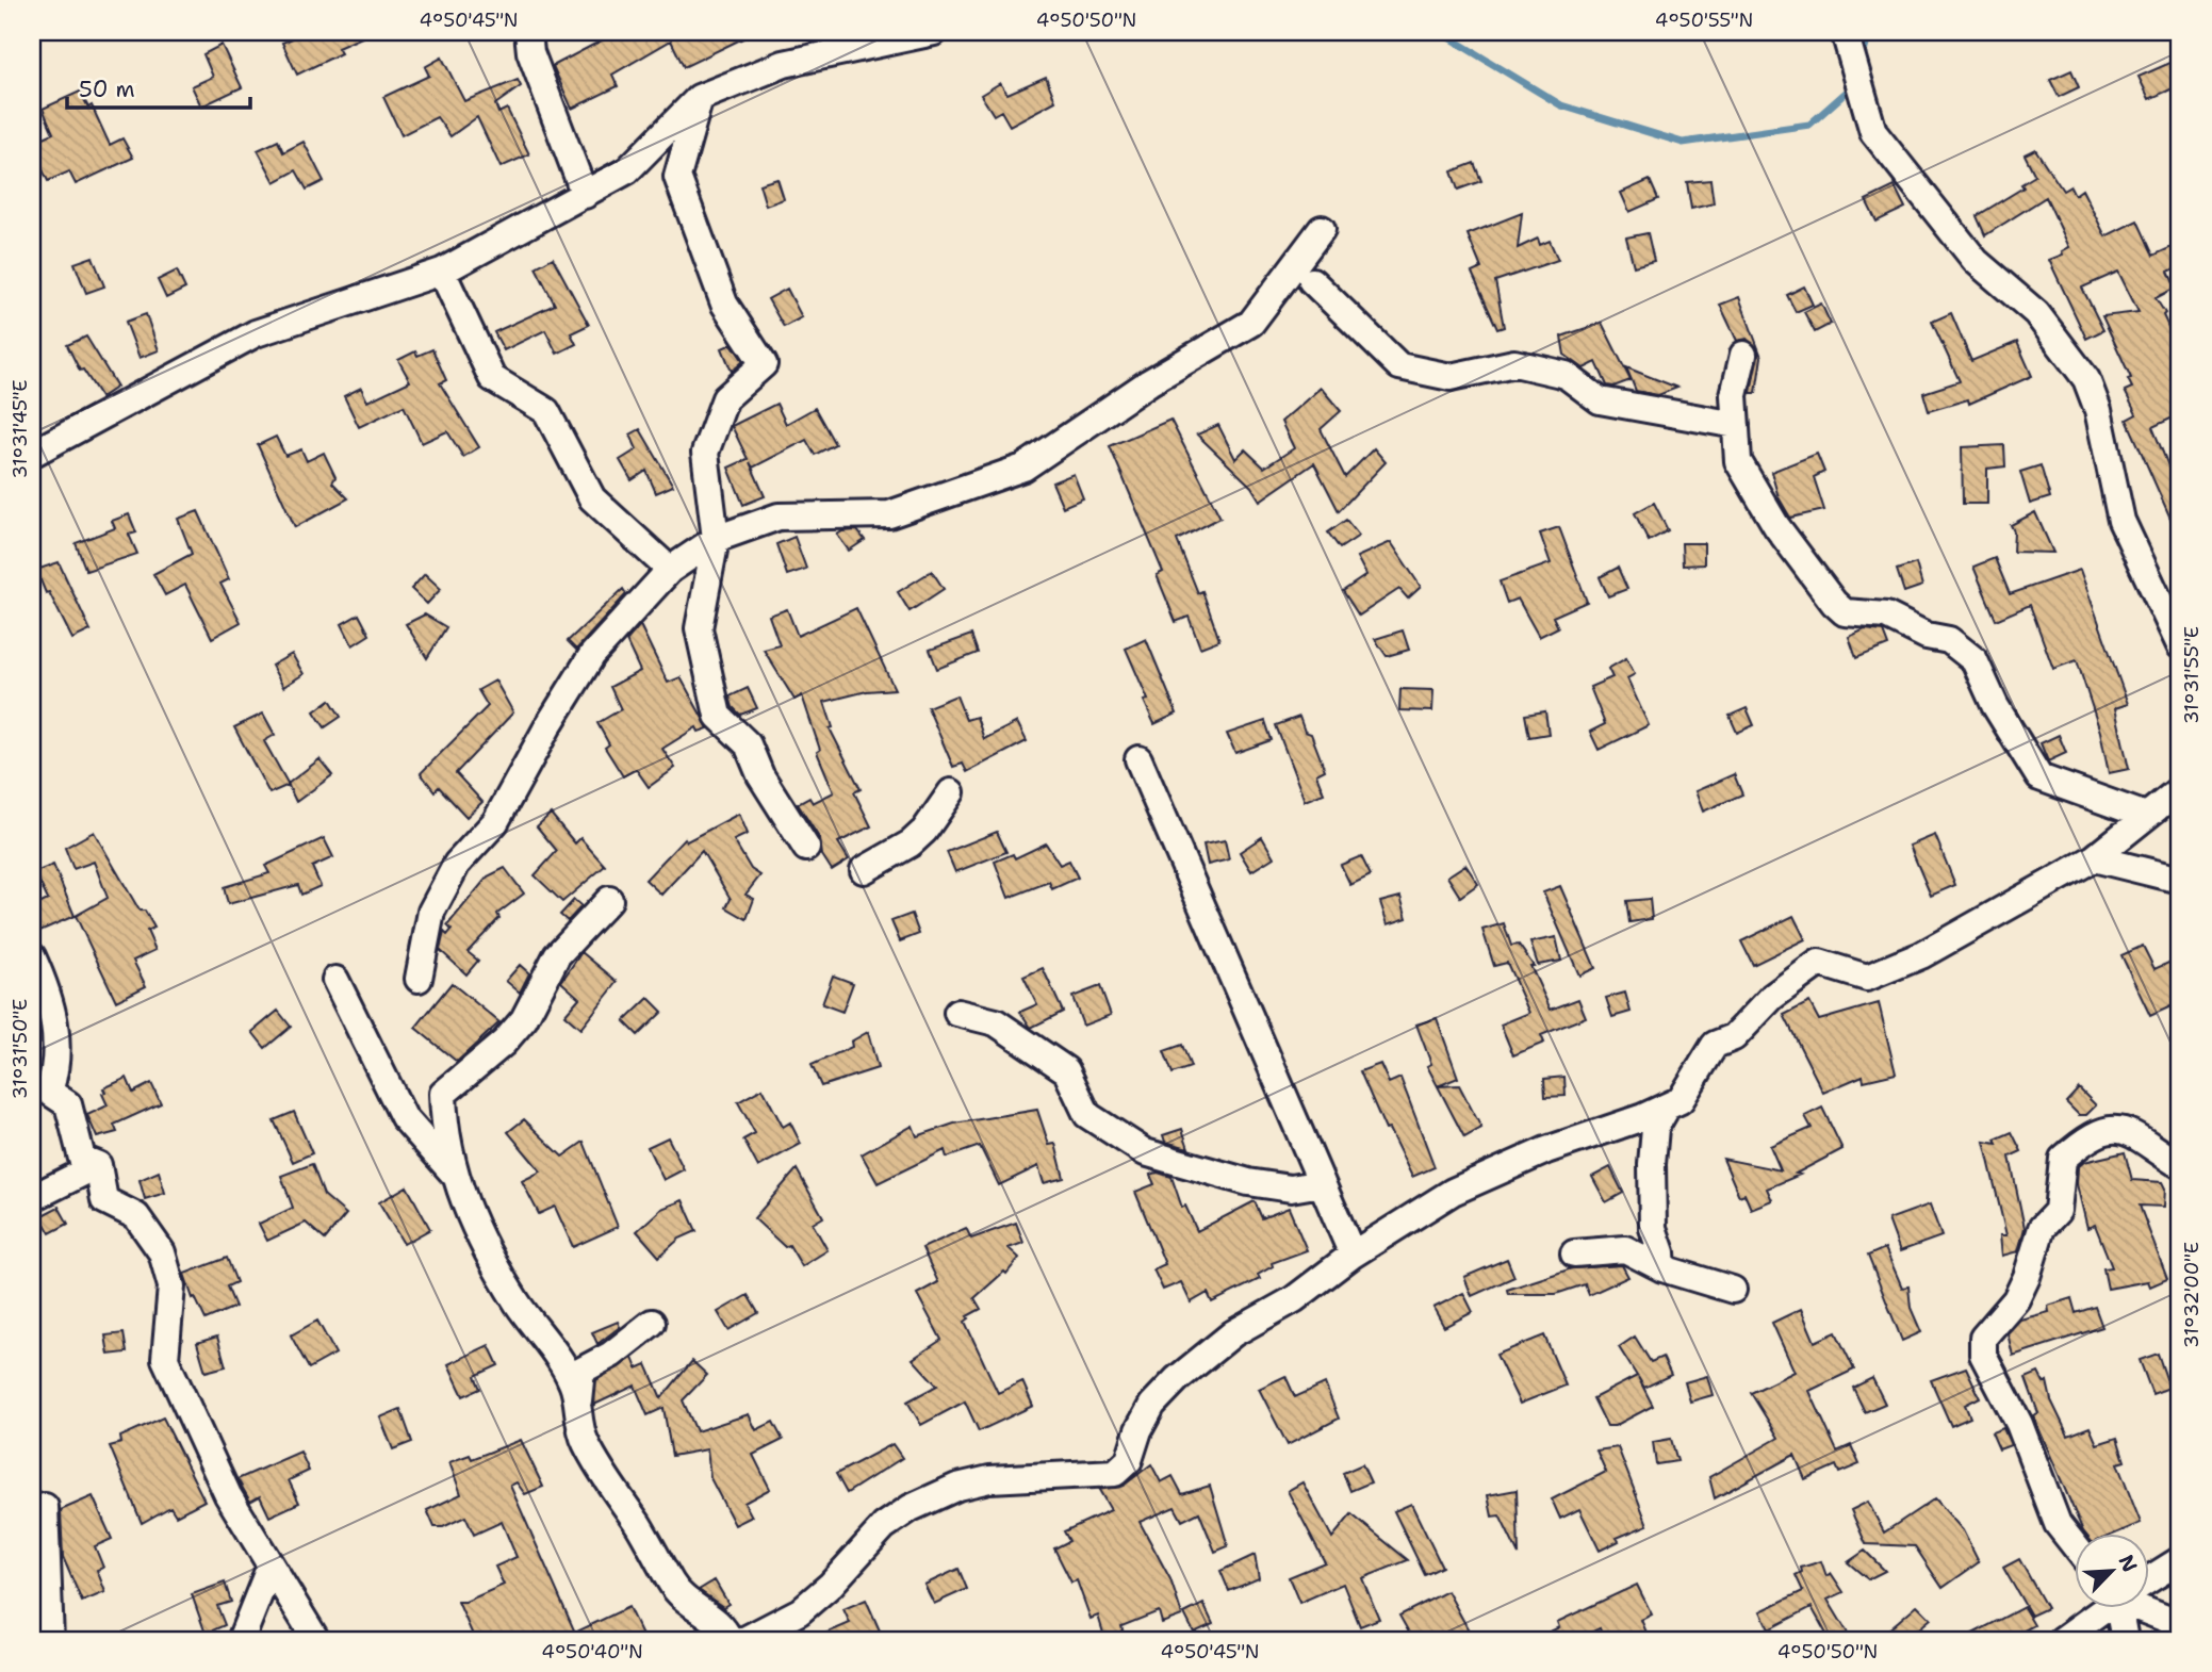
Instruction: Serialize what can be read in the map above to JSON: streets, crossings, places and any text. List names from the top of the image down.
{
  "scale_bar": "50 m",
  "north": "top right",
  "coordinates": [
    "4°50'45\"N",
    "4°50'50\"N",
    "4°50'55\"N",
    "31°31'45\"E",
    "31°31'55\"E",
    "31°31'50\"E",
    "31°32'00\"E",
    "4°50'40\"N"
  ]
}
